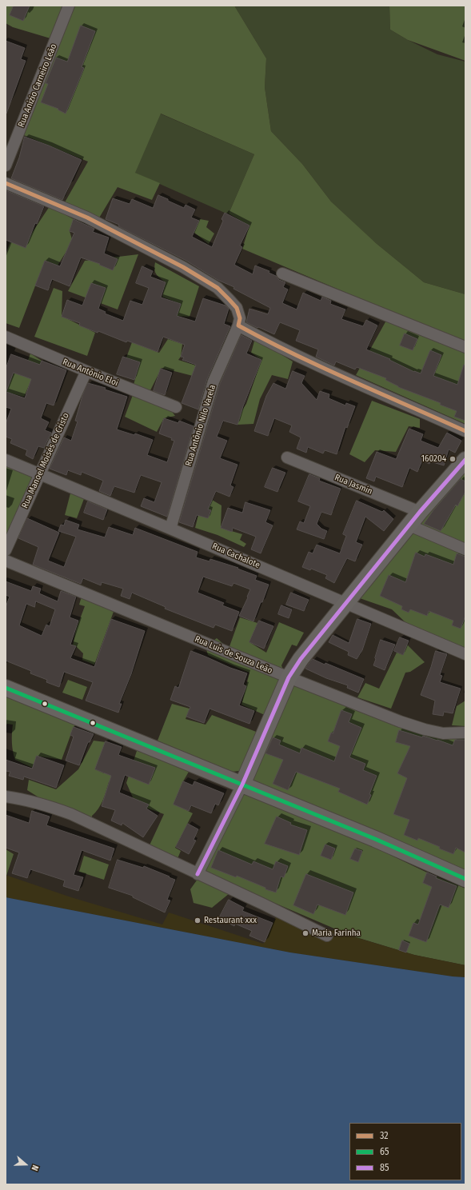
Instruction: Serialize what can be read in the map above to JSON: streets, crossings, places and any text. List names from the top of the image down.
{
  "streets": {
    "street": [
      "Rua Anizio Carneiro Leão",
      "Rua Antônio Eloi",
      "Rua Antônio Nilo Varela",
      "Rua Manoel Moisés de Cristo",
      "Rua Jasmin",
      "Rua Cachalote",
      "Rua Luís de Souza Leão"
    ]
  },
  "crossings": [
    ["Rua Antônio Eloi", "Rua Manoel Moisés de Cristo"],
    ["Rua Antônio Nilo Varela", "Rua Cachalote"],
    ["Rua Manoel Moisés de Cristo", "Rua Cachalote"]
  ],
  "places": ["160204", "Restaurant xxx", "Maria Farinha"],
  "lines": ["transit line 32", "transit line 85", "transit line 65"],
  "legend": ["32", "65", "85"],
  "north": "right"
}
